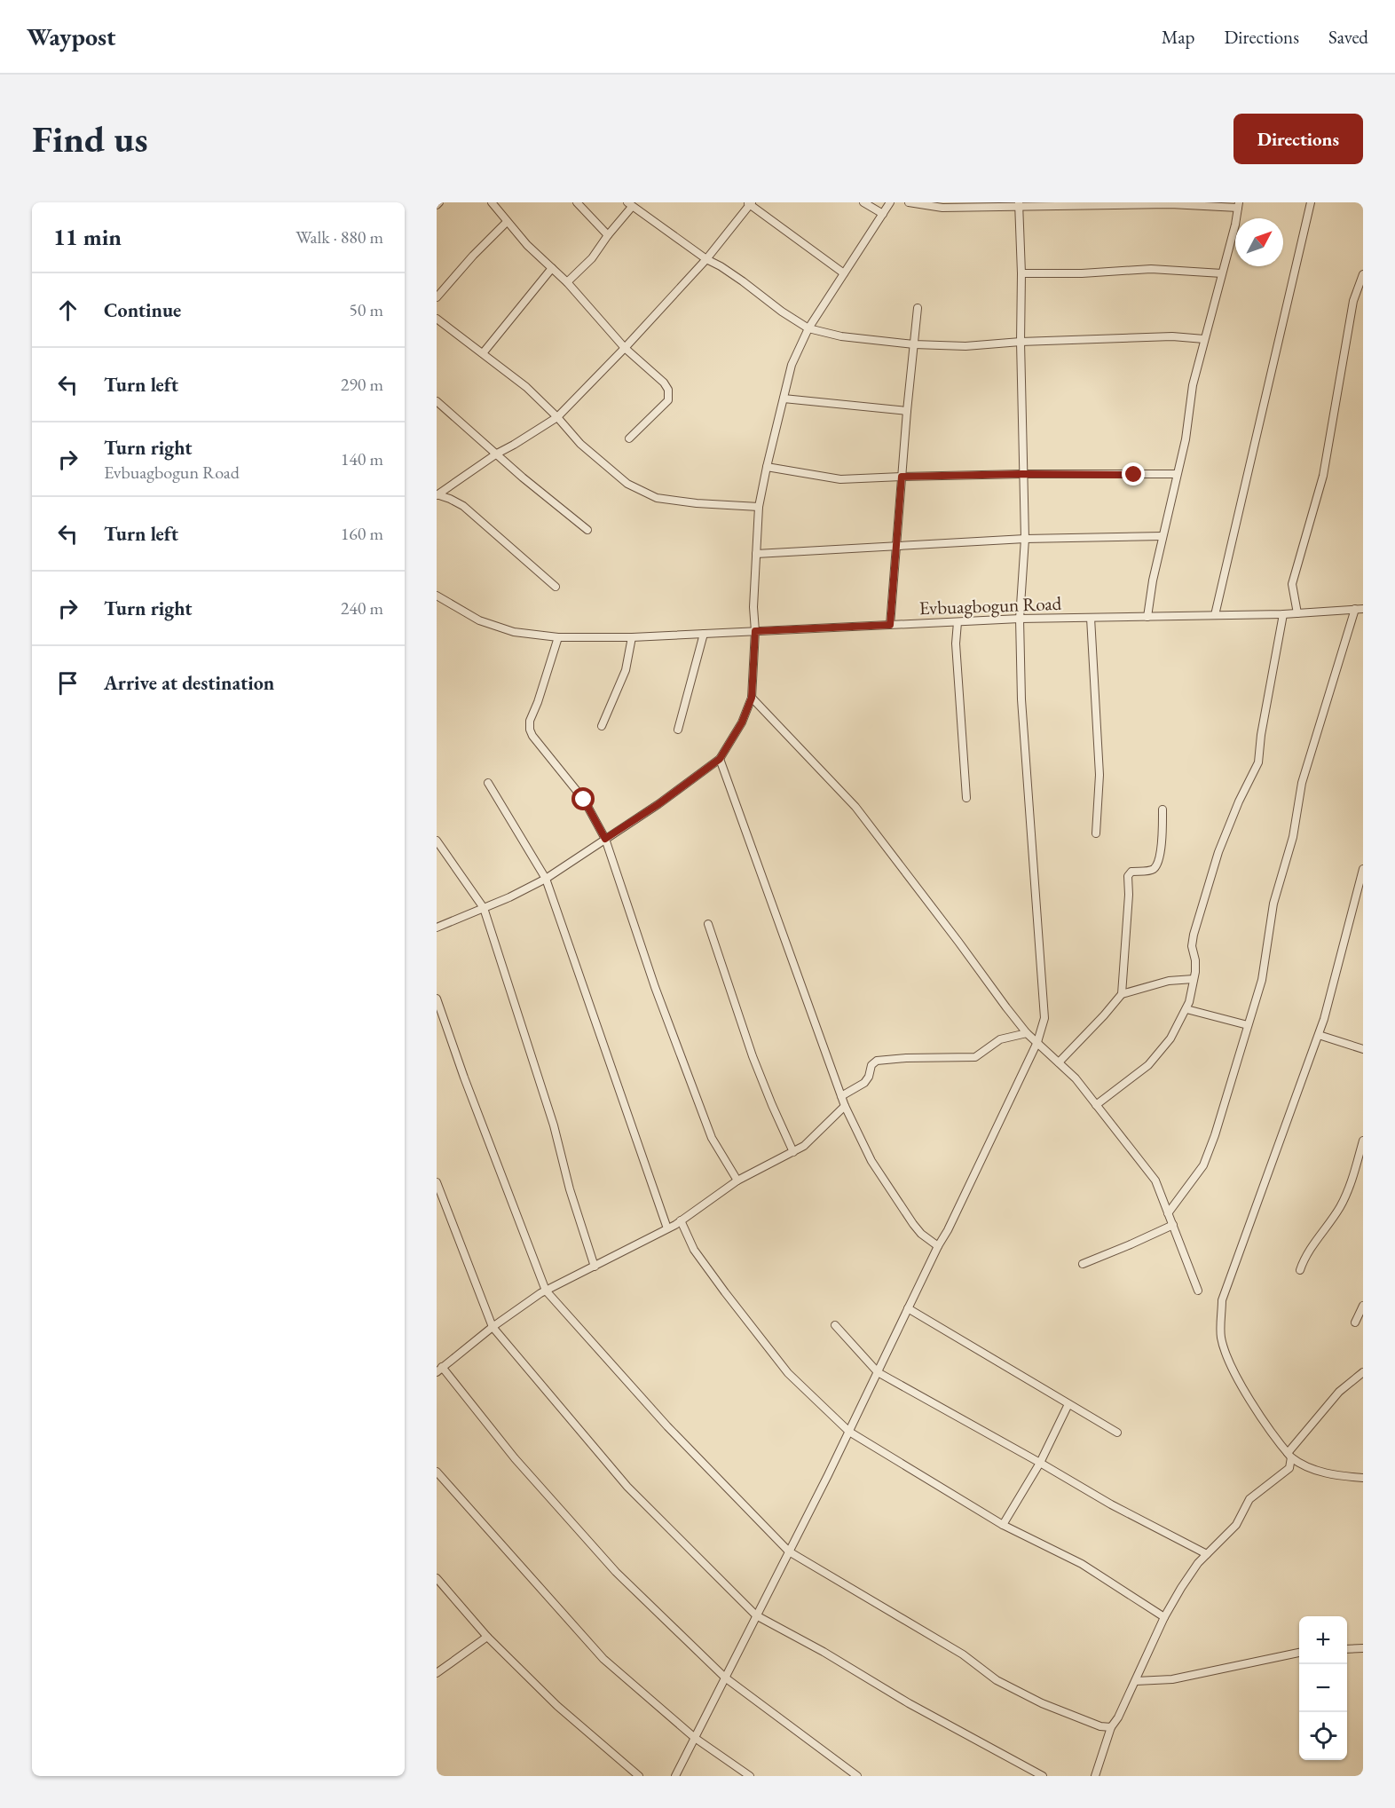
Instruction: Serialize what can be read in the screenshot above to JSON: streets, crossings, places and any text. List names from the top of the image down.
{
  "streets": {
    "street": ["Evbuagbogun Road"]
  },
  "north": "top right",
  "page": {
    "header": "Waypost",
    "nav": ["Map", "Directions", "Saved"],
    "buttons": "Directions",
    "title": "Find us",
    "heading": ["11 min", "Walk · 880 m"],
    "list": [
      ["Continue", "50 m"],
      ["Turn left", "290 m"],
      ["Turn right", "Evbuagbogun Road", "140 m"],
      ["Turn left", "160 m"],
      ["Turn right", "240 m"],
      "Arrive at destination"
    ],
    "map_buttons": ["+", "−"]
  }
}
